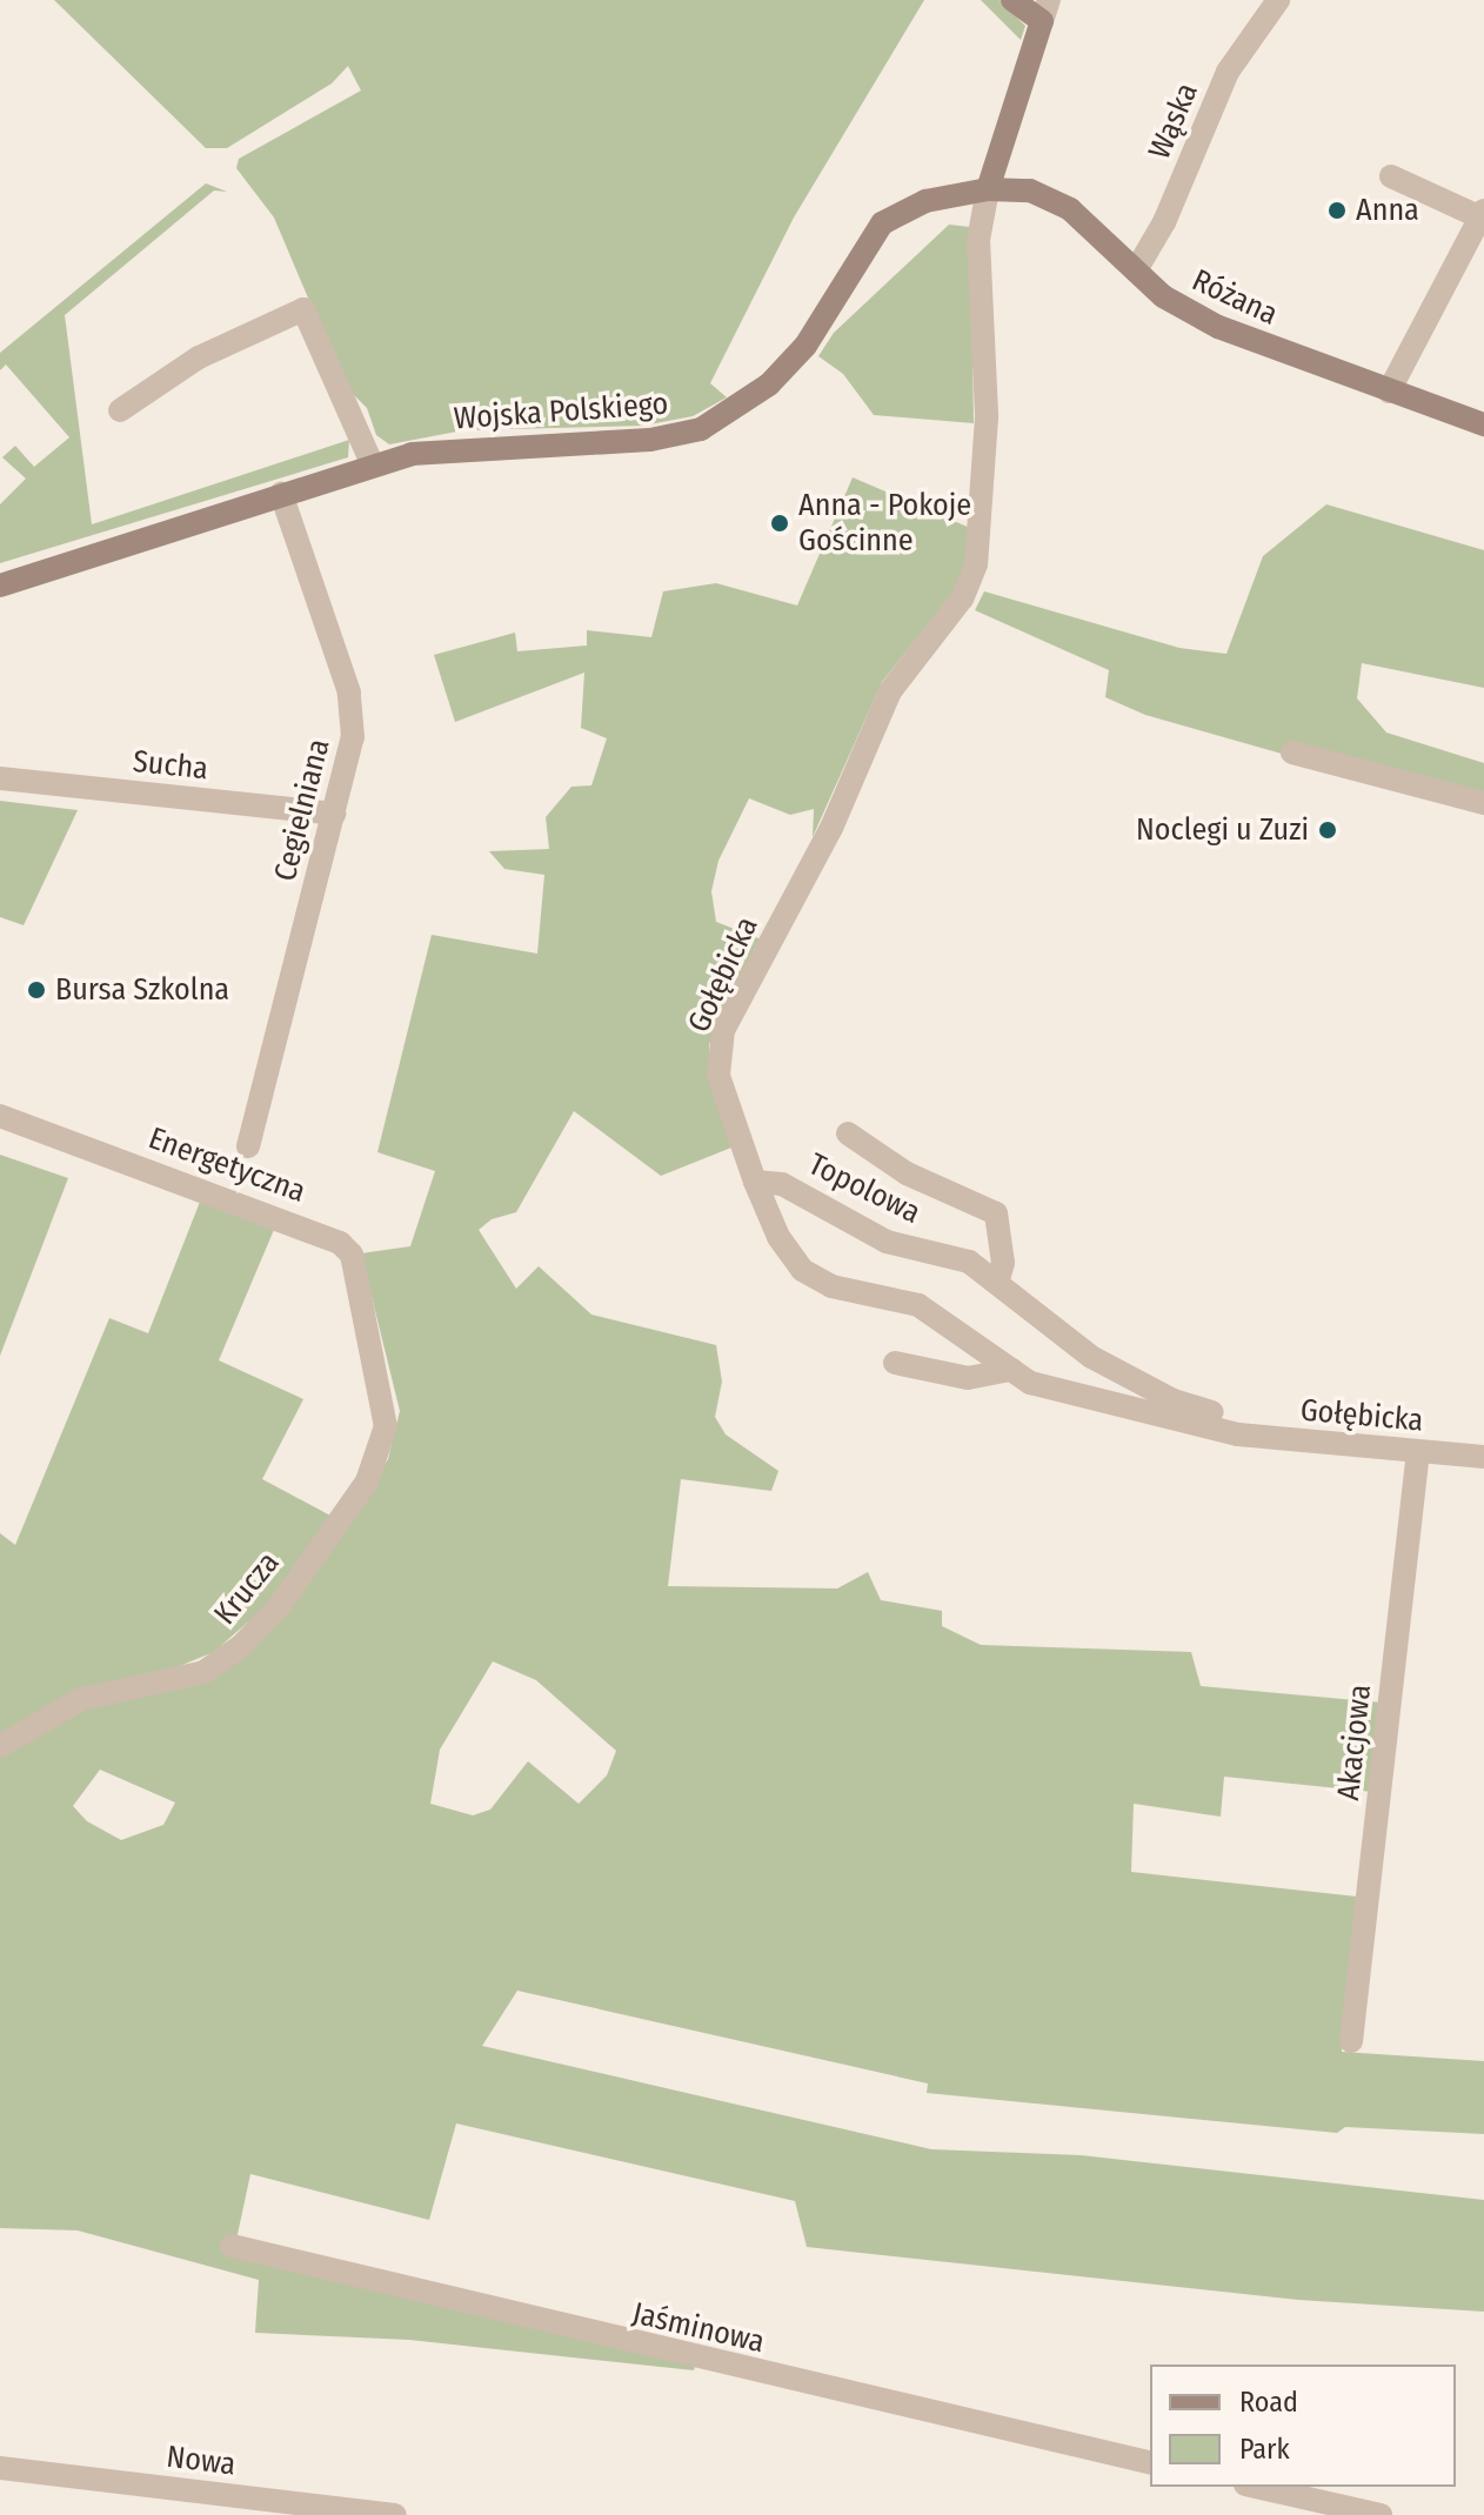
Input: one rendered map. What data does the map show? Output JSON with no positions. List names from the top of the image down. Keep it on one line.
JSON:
{"streets":{"street":["Wąska","Różana","Wojska Polskiego","Sucha","Cegielniana","Gołębicka","Energetyczna","Topolowa","Krucza","Akacjowa","Jaśminowa","Nowa"]},"crossings":[["Wąska","Różana"],["Różana","Wojska Polskiego"],["Różana","Gołębicka"],["Wojska Polskiego","Cegielniana"],["Wojska Polskiego","Gołębicka"],["Sucha","Cegielniana"],["Gołębicka","Topolowa"],["Gołębicka","Akacjowa"],["Energetyczna","Krucza"]],"places":["Anna","Anna - Pokoje Gościnne","Noclegi u Zuzi","Bursa Szkolna"],"legend":["Road","Park"]}
